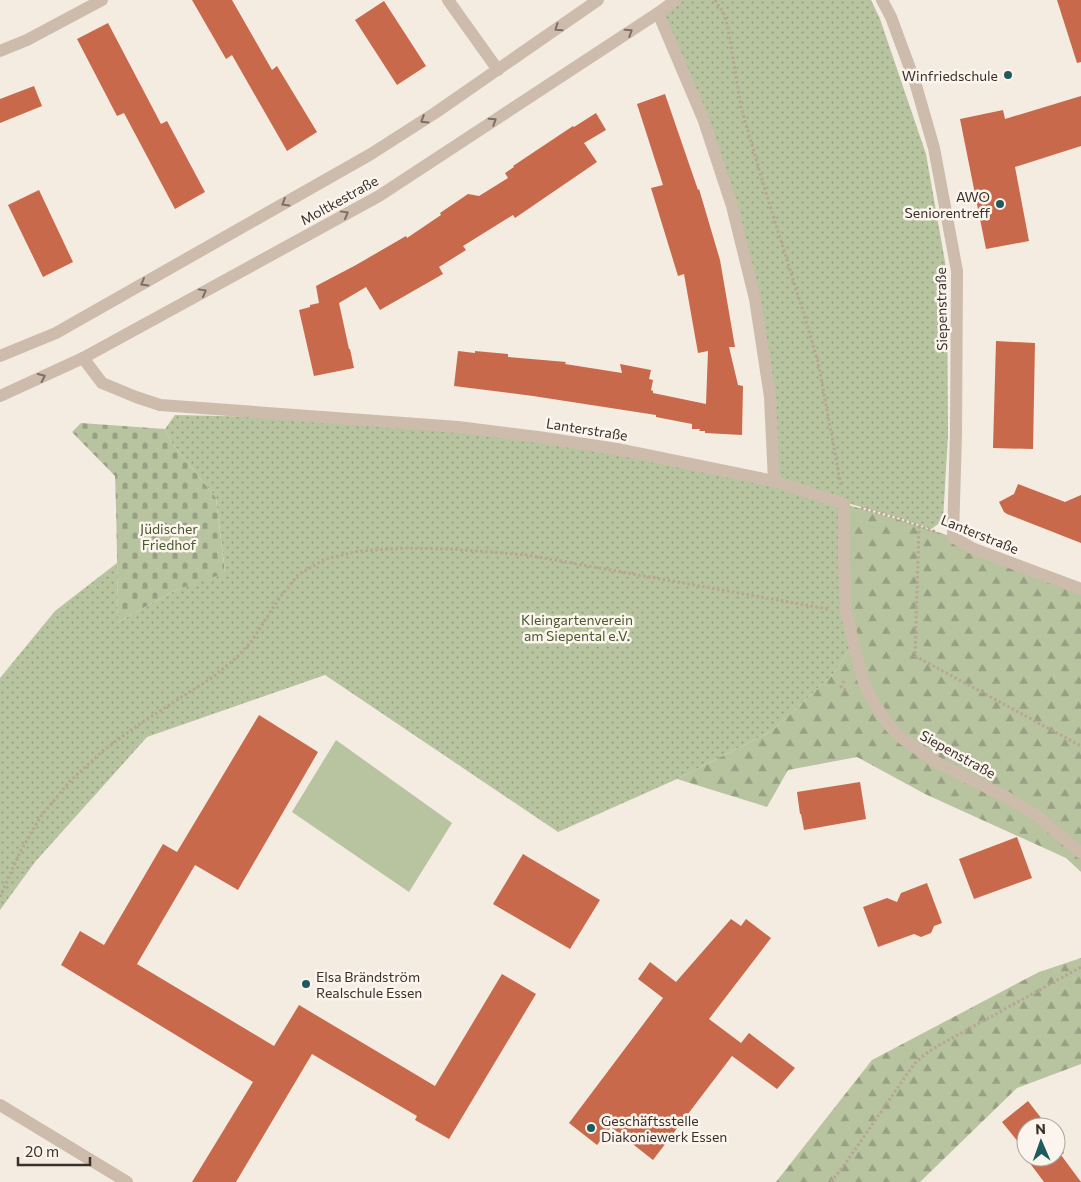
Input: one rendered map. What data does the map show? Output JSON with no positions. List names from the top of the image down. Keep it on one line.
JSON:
{"streets":{"street":["Moltkestraße","Siepenstraße","Lanterstraße"]},"crossings":[["Moltkestraße","Lanterstraße"],["Siepenstraße","Lanterstraße"]],"parks":["Jüdischer Friedhof","Kleingartenverein am Siepental e.V."],"places":["Winfriedschule","AWO Seniorentreff","Elsa Brändström Realschule Essen","Geschäftsstelle Diakoniewerk Essen"],"scale_bar":"20 m","north":"top"}
